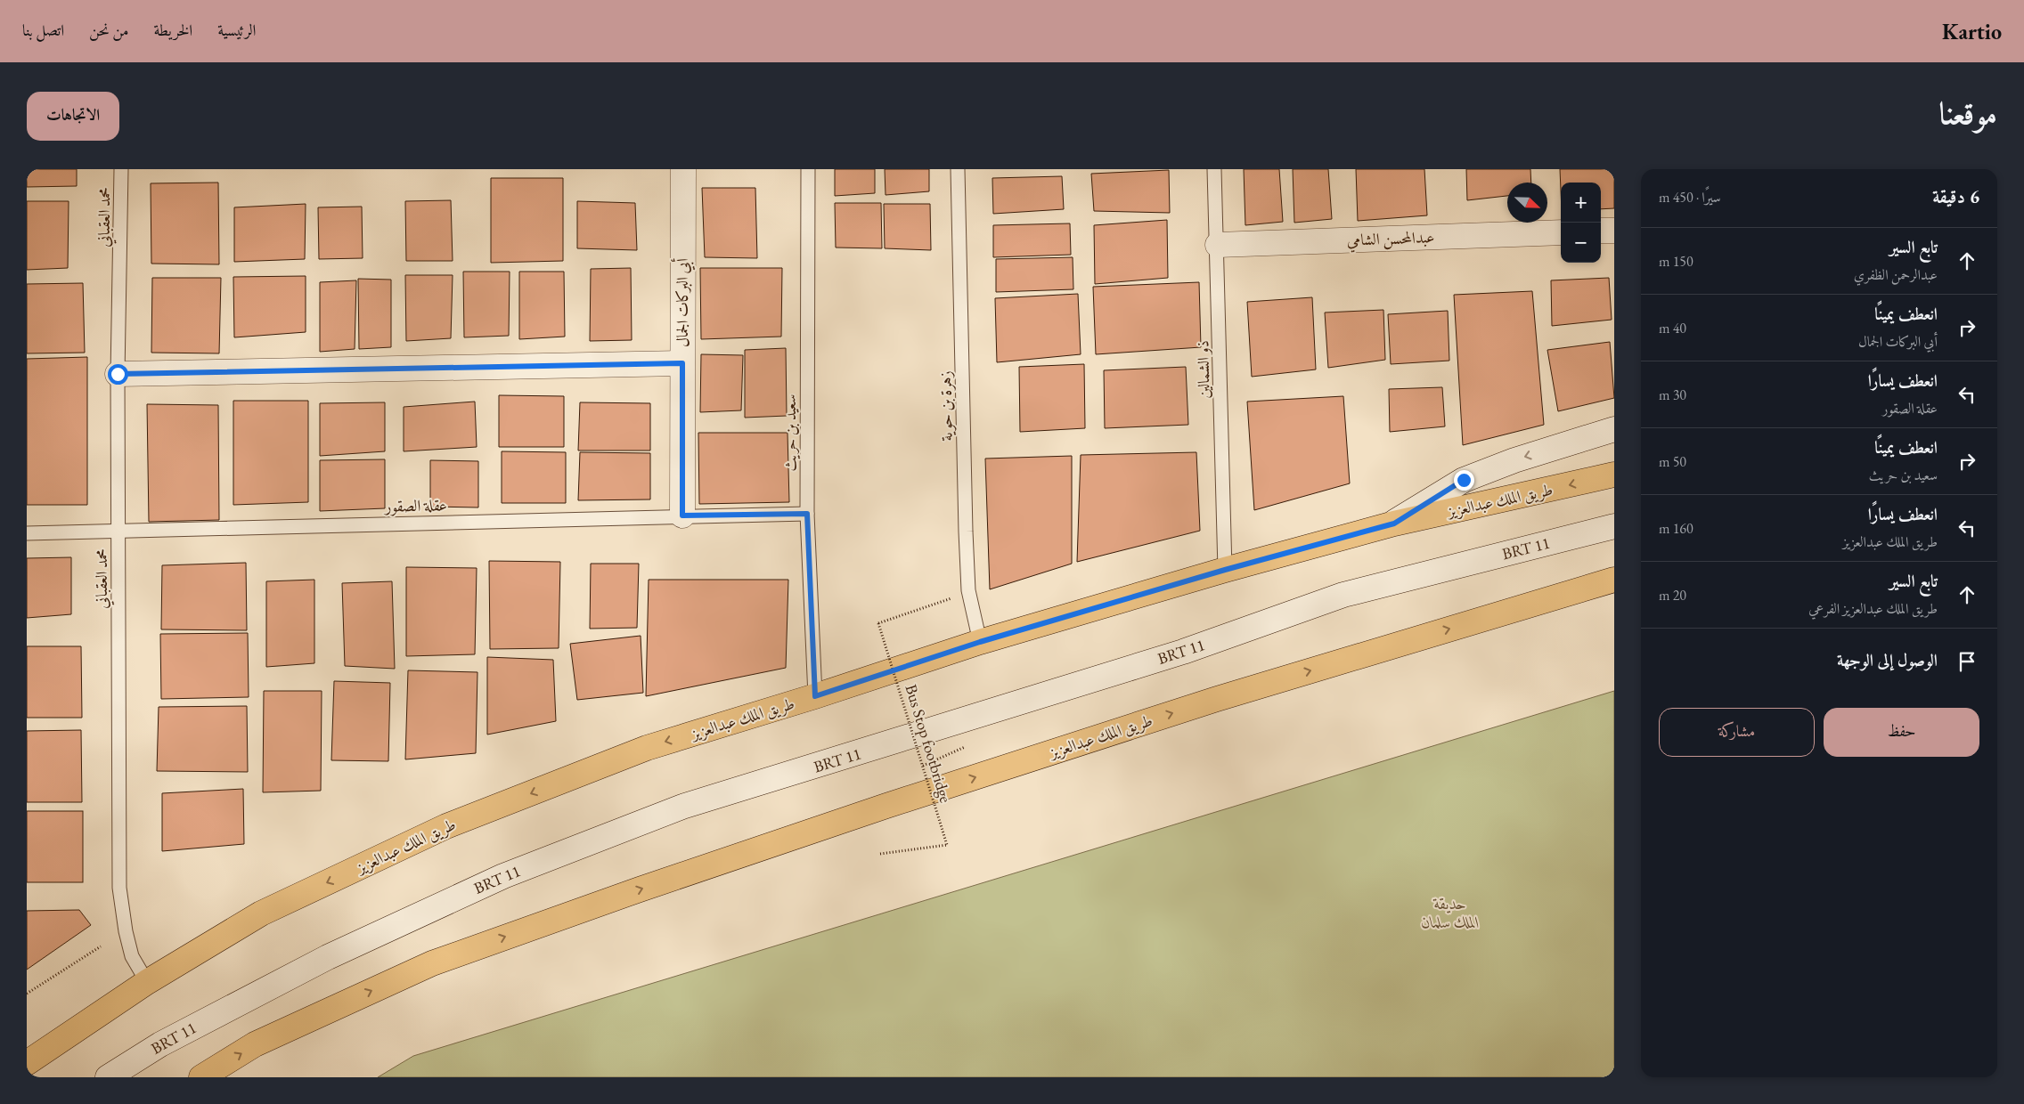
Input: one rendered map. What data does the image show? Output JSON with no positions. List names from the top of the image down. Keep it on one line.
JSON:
{"streets":{"main road":["عبدالمحسن الشامي","أبي البركات الجمال","طريق الملك عبدالعزيز","BRT 11"],"lane":["محمد العقباني","ذو الشمالين","زهرة بن حوية","سعيد بن حريث","عقلة الصقور"],"path":["Bus Stop footbridge"]},"crossings":[["محمد العقباني","طريق الملك عبدالعزيز"],["محمد العقباني","عقلة الصقور"],["عبدالمحسن الشامي","ذو الشمالين"],["أبي البركات الجمال","عقلة الصقور"],["ذو الشمالين","طريق الملك عبدالعزيز"],["زهرة بن حوية","طريق الملك عبدالعزيز"],["سعيد بن حريث","طريق الملك عبدالعزيز"],["سعيد بن حريث","عقلة الصقور"]],"parks":["حديقة الملك سلمان"],"north":"bottom right","page":{"header":"Kartio","nav":["الرئيسية","الخريطة","من نحن","اتصل بنا"],"title":"موقعنا","buttons":["الاتجاهات",["حفظ","مشاركة"]],"heading":["6 دقيقة","سيرًا · 450 m"],"map_buttons":["+","−"],"list":[["تابع السير","عبدالرحمن الظفري","150 m"],["انعطف يمينًا","أبي البركات الجمال","40 m"],["انعطف يسارًا","عقلة الصقور","30 m"],["انعطف يمينًا","سعيد بن حريث","50 m"],["انعطف يسارًا","طريق الملك عبدالعزيز","160 m"],["تابع السير","طريق الملك عبدالعزيز الفرعي","20 m"],"الوصول إلى الوجهة"]}}
